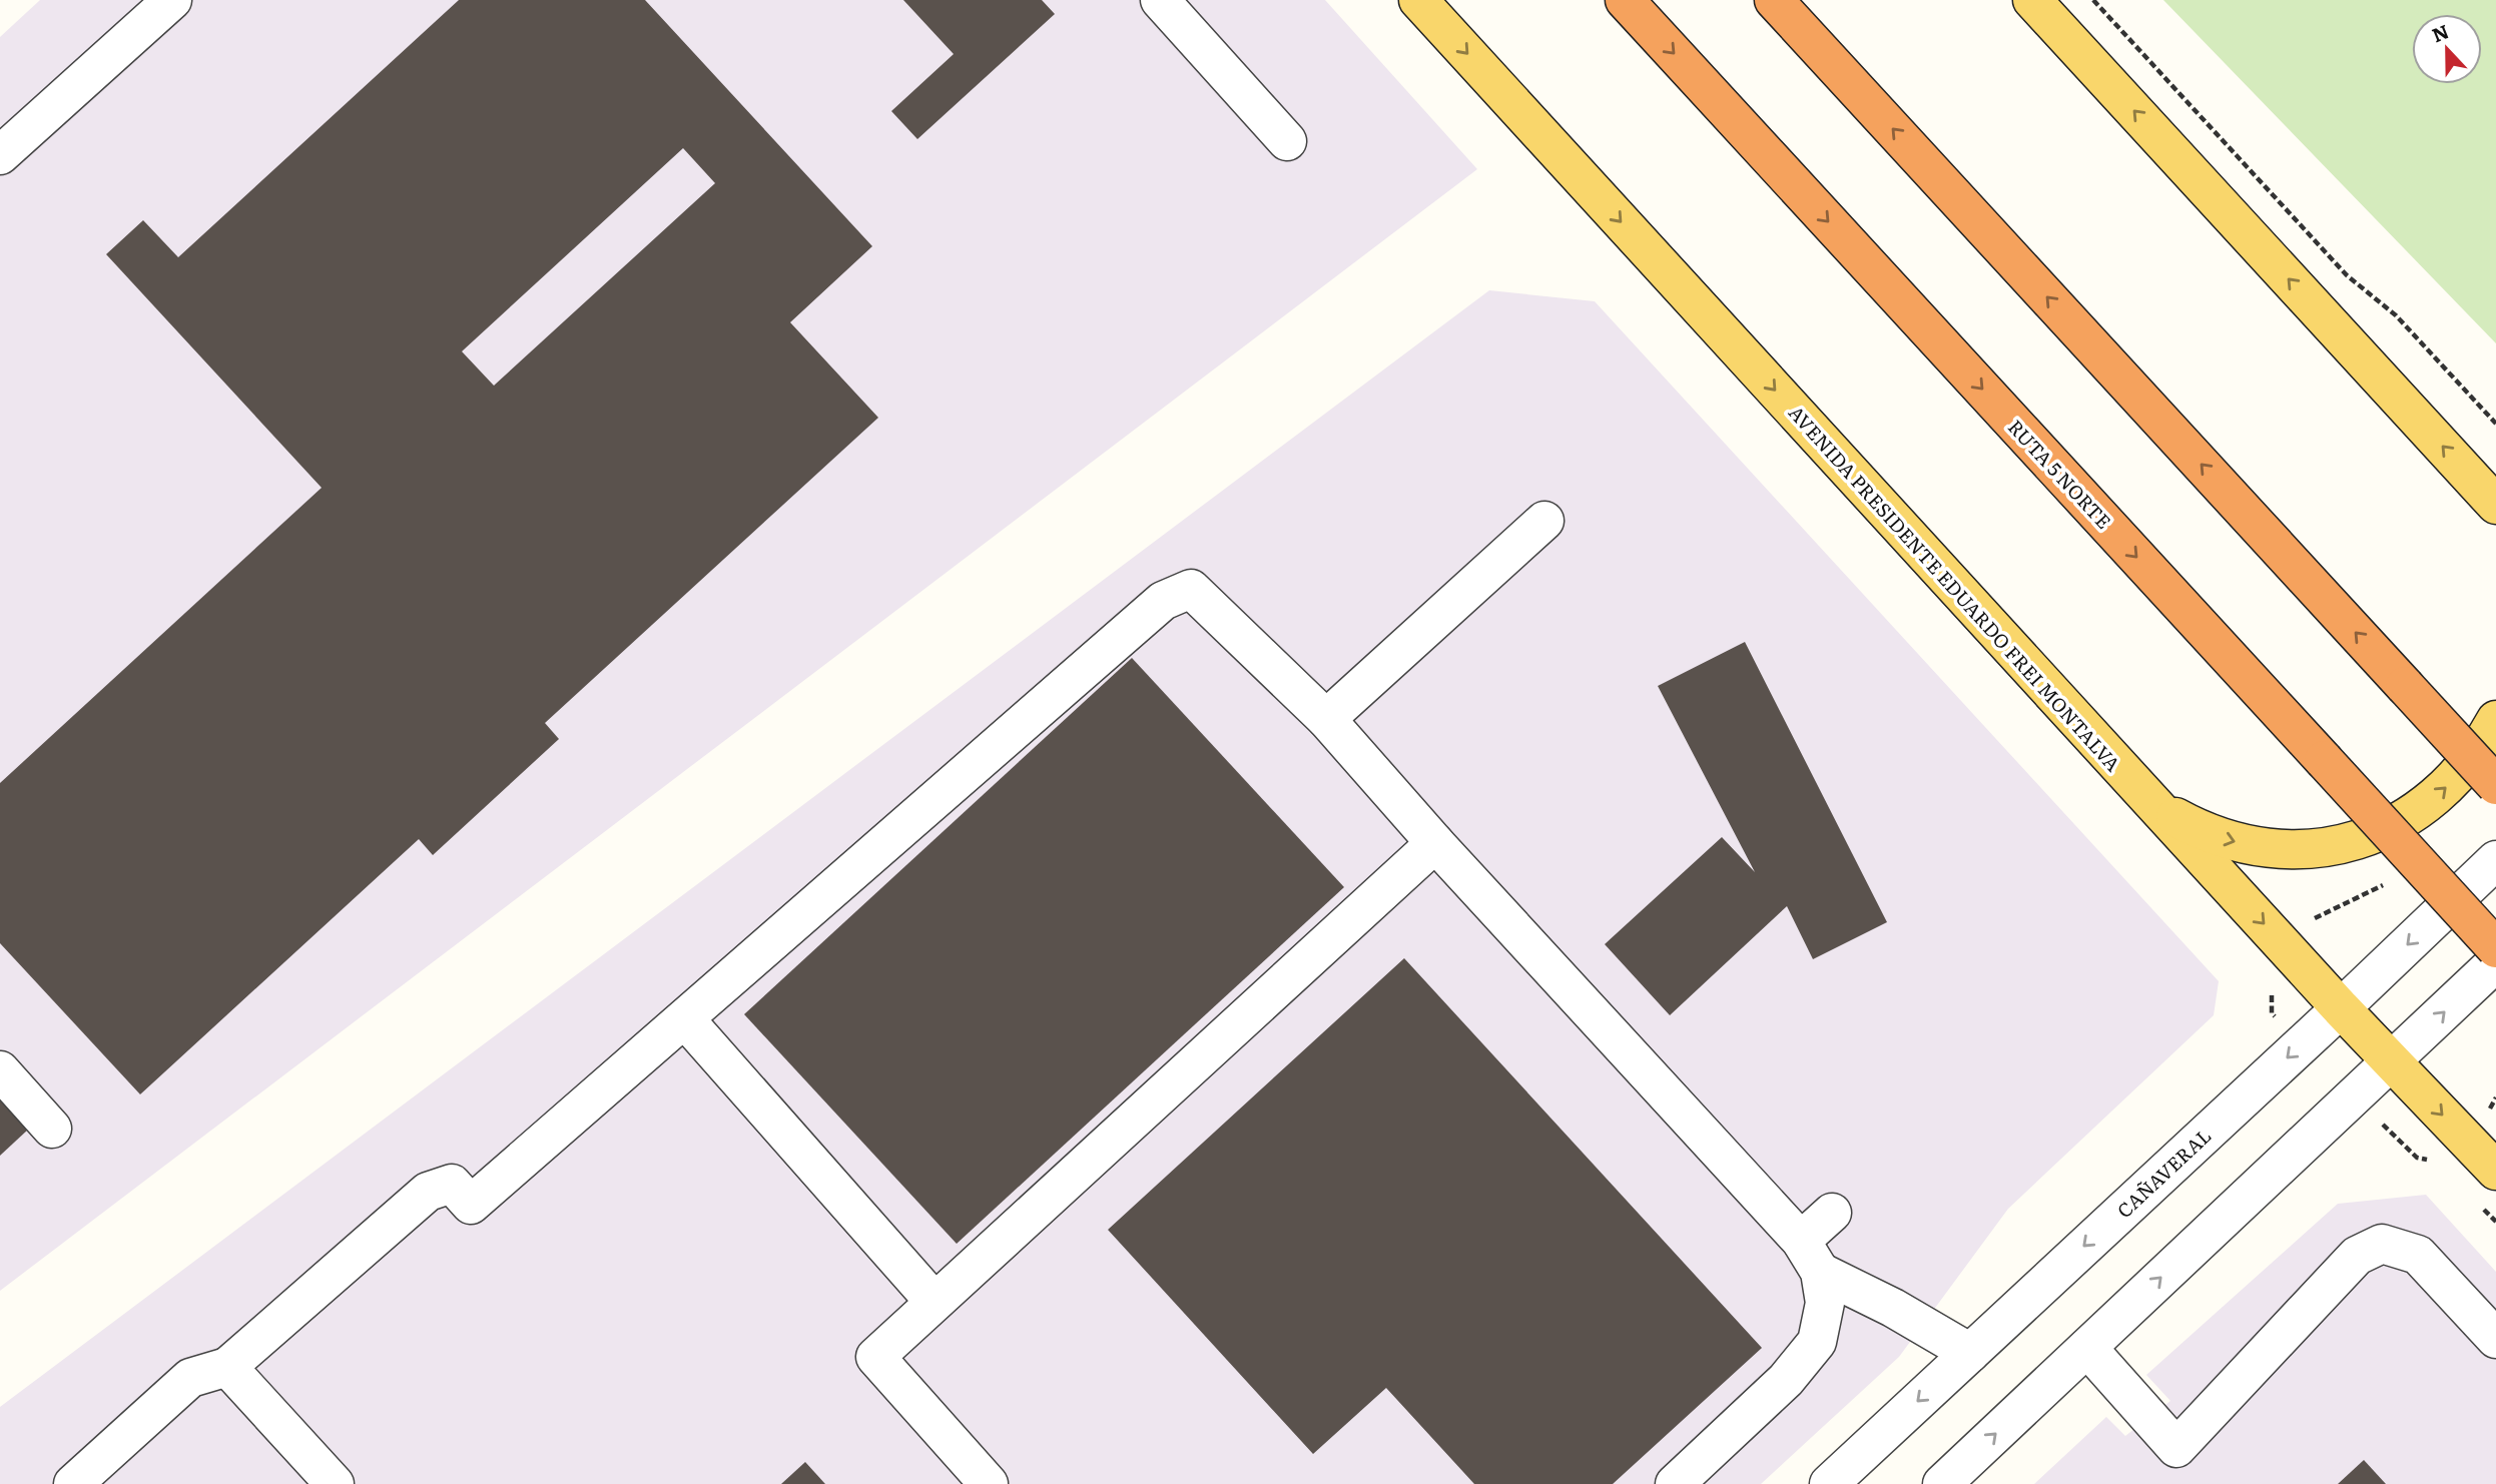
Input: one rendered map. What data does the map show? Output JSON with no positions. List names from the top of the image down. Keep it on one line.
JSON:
{"streets":{"highway":["RUTA 5 NORTE"],"main road":["AVENIDA PRESIDENTE EDUARDO FREI MONTALVA"],"street":["CAÑAVERAL"]},"crossings":[["AVENIDA PRESIDENTE EDUARDO FREI MONTALVA","CAÑAVERAL"]],"one_way":["AVENIDA PRESIDENTE EDUARDO FREI MONTALVA"],"north":"top"}
